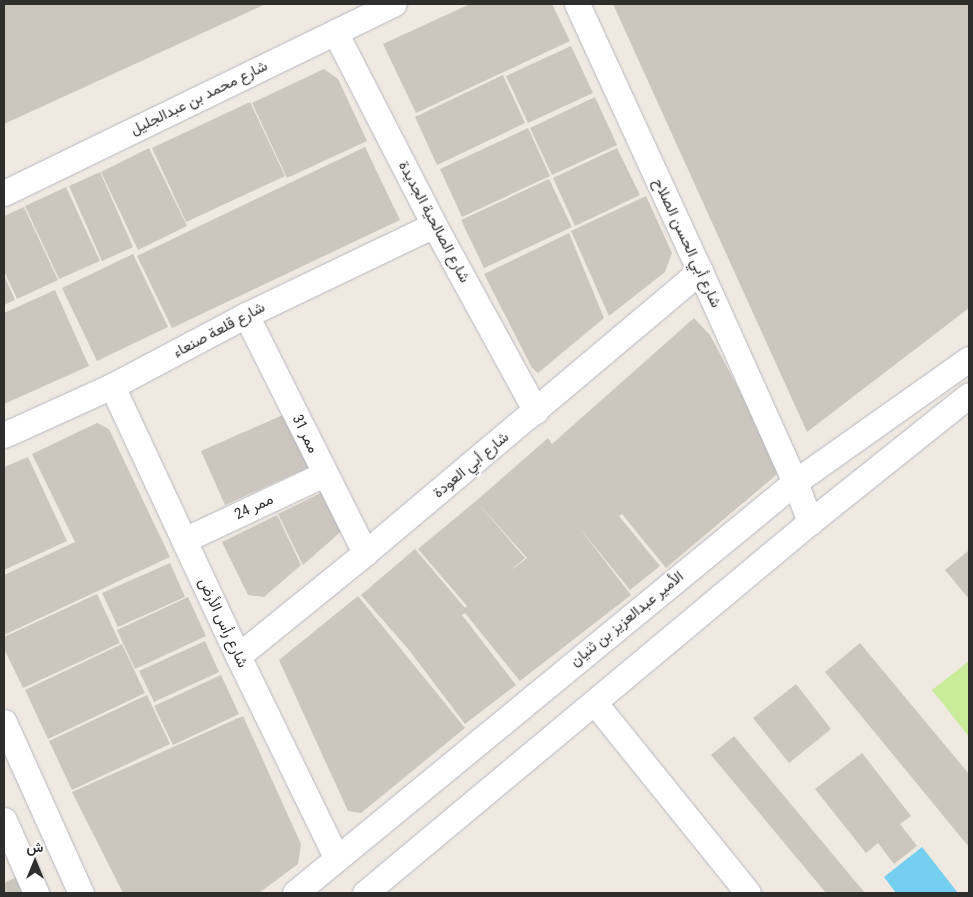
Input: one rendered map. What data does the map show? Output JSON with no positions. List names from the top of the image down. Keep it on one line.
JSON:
{"streets":{"street":["شارع محمد بن عبدالجليل","شارع الصالحية الجديدة","شارع أبي الحسن الصلاح","شارع قلعة صنعاء","ممر 31","شارع أبي العودة","ممر 24","الأمير عبدالعزيز بن ثنيان","شارع رأس الأرض"]},"crossings":[["شارع محمد بن عبدالجليل","شارع الصالحية الجديدة"],["شارع الصالحية الجديدة","شارع قلعة صنعاء"],["شارع الصالحية الجديدة","شارع أبي العودة"],["شارع أبي الحسن الصلاح","شارع أبي العودة"],["شارع أبي الحسن الصلاح","الأمير عبدالعزيز بن ثنيان"],["شارع قلعة صنعاء","ممر 31"],["شارع قلعة صنعاء","شارع رأس الأرض"],["ممر 31","شارع أبي العودة"],["ممر 31","ممر 24"],["شارع أبي العودة","شارع رأس الأرض"],["ممر 24","شارع رأس الأرض"],["الأمير عبدالعزيز بن ثنيان","شارع رأس الأرض"]],"north":"top"}
